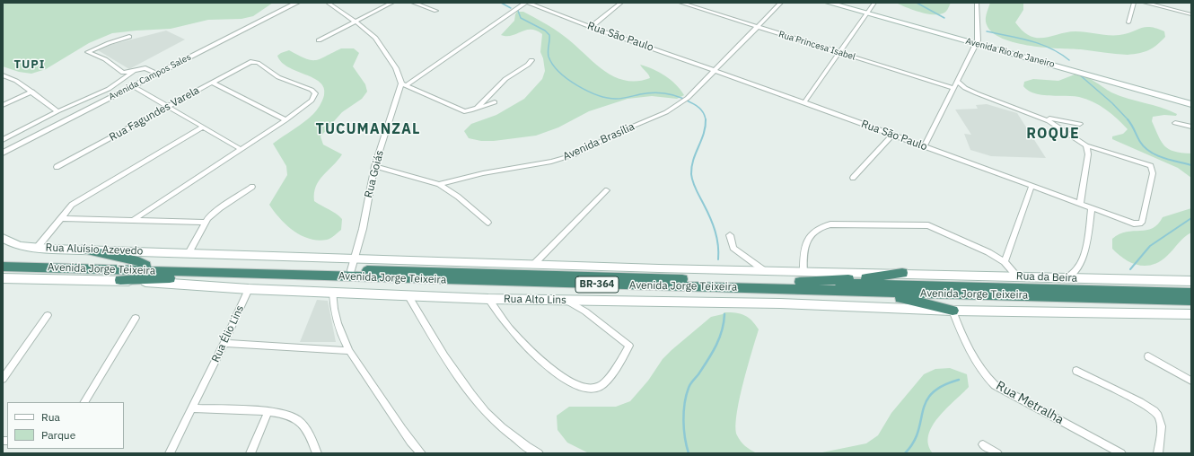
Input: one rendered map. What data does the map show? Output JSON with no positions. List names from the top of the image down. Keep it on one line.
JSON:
{"streets":{"highway":["Avenida Jorge Teixeira","BR-364"],"main road":["Avenida Rio de Janeiro","Rua Aluísio Azevedo","Rua da Beira","Rua Alto Lins"],"street":["Rua São Paulo","Rua Princesa Isabel","Avenida Campos Sales","Rua Fagundes Varela","Avenida Brasília","Rua Goiás","Rua Élio Lins","Rua Metralha"]},"crossings":[["Rua São Paulo","Avenida Brasília"],["Rua Princesa Isabel","Avenida Brasília"],["Avenida Brasília","Rua Goiás"],["Rua Goiás","Rua Aluísio Azevedo"],["Rua Goiás","Avenida Jorge Teixeira"],["Rua Aluísio Azevedo","Avenida Jorge Teixeira"],["Rua Alto Lins","Rua Metralha"]],"districts":["TUPI","TUCUMANZAL","ROQUE"],"legend":["Rua","Parque"]}
